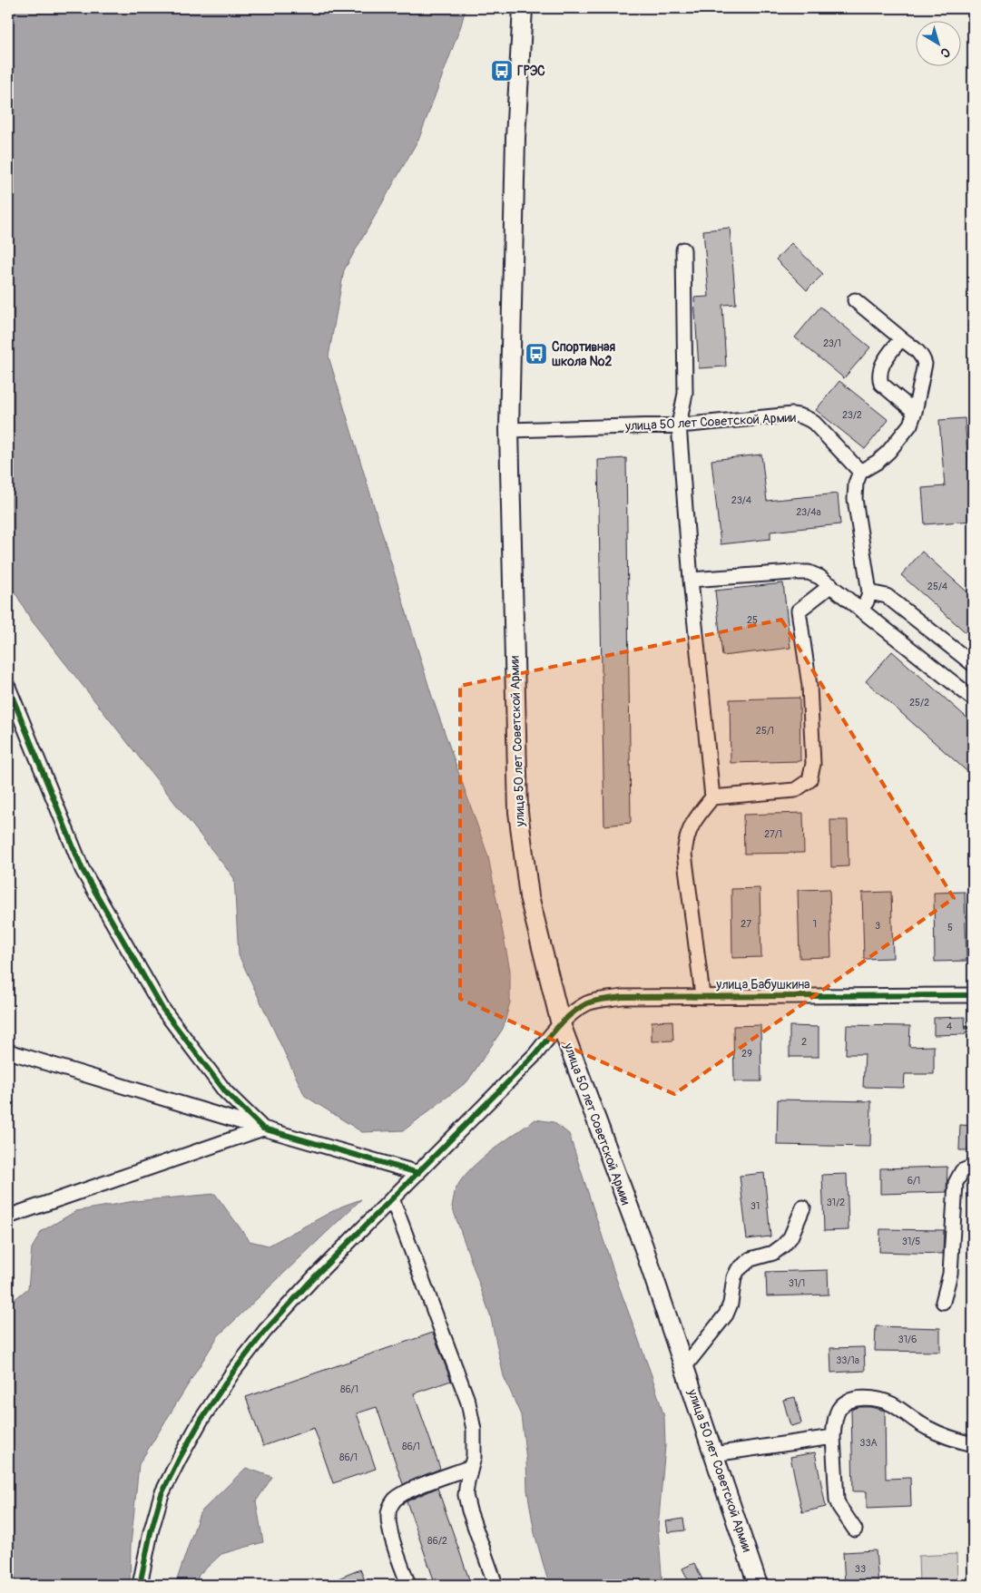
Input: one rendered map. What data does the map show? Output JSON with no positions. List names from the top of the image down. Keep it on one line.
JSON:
{"streets":{"main road":["улица 50 лет Советской Армии"],"street":["улица Бабушкина"]},"crossings":[["улица 50 лет Советской Армии","улица Бабушкина"]],"places":{"bus stop":["ГРЭС","Спортивная школа №2"]},"house_numbers":["23/1","23/2","23/4","23/4а","25/4","25","25/2","25/1","27/1","27","1","3","5","4","2","29","6/1","31/2","31","31/5","31/1","31/6","33/1а","86/1","33А","86/1","86/1","86/2","33"],"north":"bottom right"}
